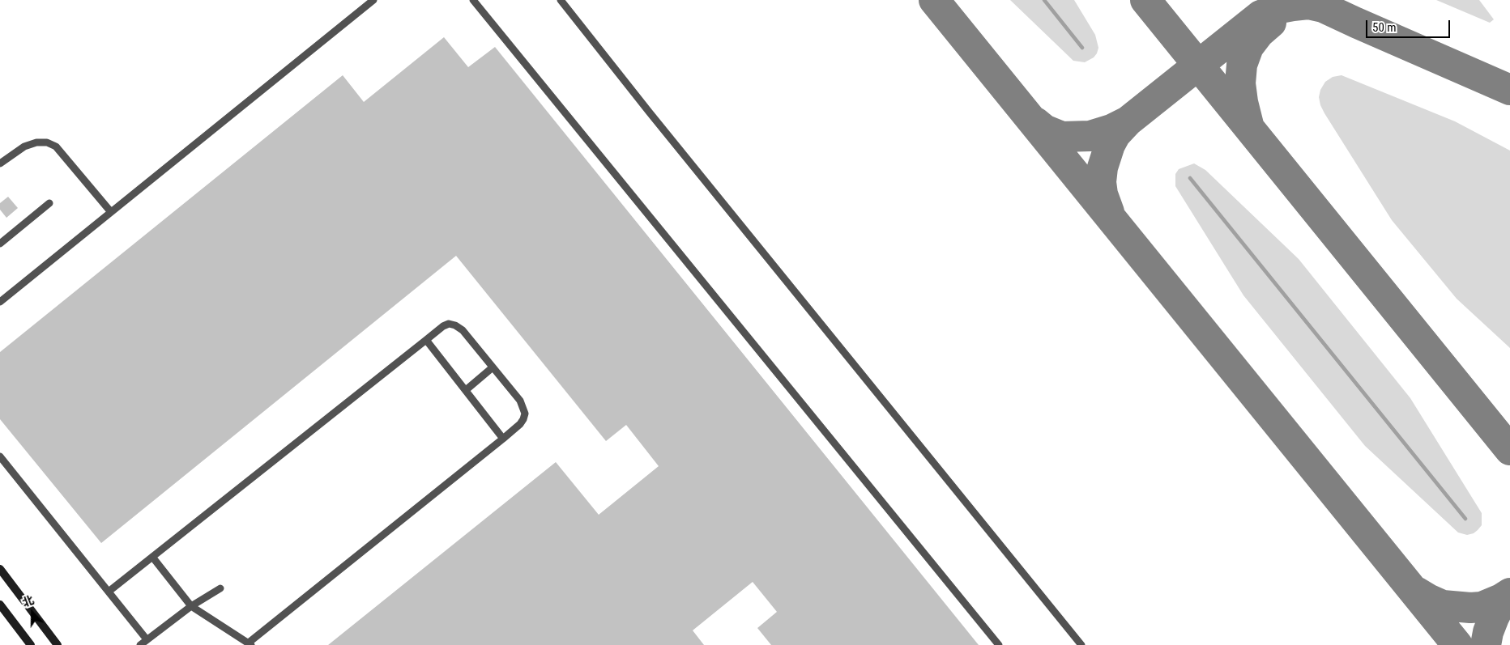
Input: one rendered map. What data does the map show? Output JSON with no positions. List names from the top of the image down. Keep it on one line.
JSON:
{"scale_bar":"50 m","north":"top"}
